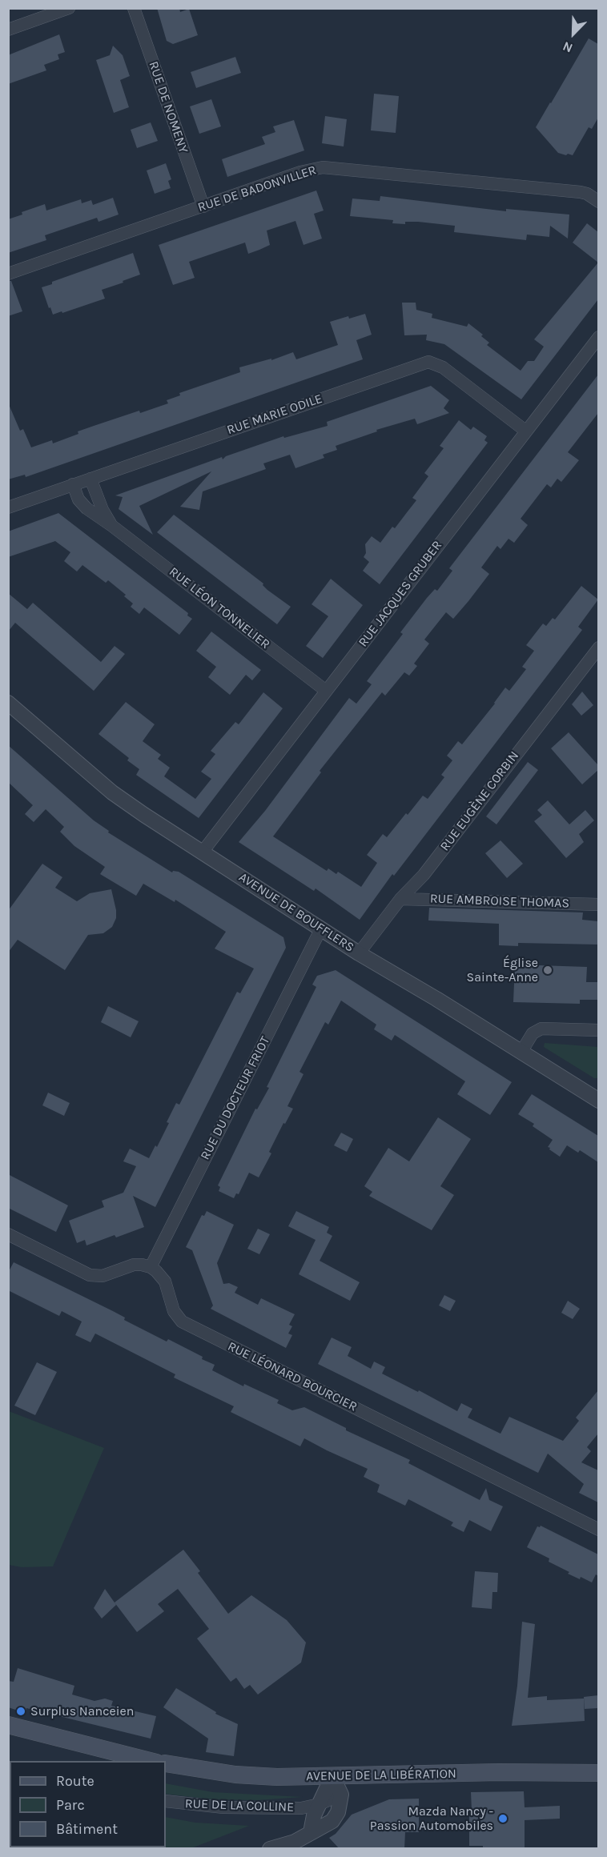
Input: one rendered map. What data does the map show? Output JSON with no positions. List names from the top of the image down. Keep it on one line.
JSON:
{"streets":{"main road":["AVENUE DE LA LIBÉRATION"],"street":["RUE DE NOMENY","RUE DE BADONVILLER","RUE MARIE ODILE","RUE JACQUES GRUBER","RUE LÉON TONNELIER","RUE EUGÈNE CORBIN","RUE AMBROISE THOMAS","AVENUE DE BOUFFLERS","RUE DU DOCTEUR FRIOT","RUE LÉONARD BOURCIER","RUE DE LA COLLINE"]},"crossings":[["RUE DE NOMENY","RUE DE BADONVILLER"],["RUE MARIE ODILE","RUE JACQUES GRUBER"],["RUE MARIE ODILE","RUE LÉON TONNELIER"],["RUE JACQUES GRUBER","RUE LÉON TONNELIER"],["RUE JACQUES GRUBER","AVENUE DE BOUFFLERS"],["RUE EUGÈNE CORBIN","RUE AMBROISE THOMAS"],["RUE EUGÈNE CORBIN","AVENUE DE BOUFFLERS"],["AVENUE DE BOUFFLERS","RUE DU DOCTEUR FRIOT"],["RUE DU DOCTEUR FRIOT","RUE LÉONARD BOURCIER"]],"places":["Église Sainte-Anne","Surplus Nanceien","Mazda Nancy - Passion Automobiles"],"legend":["Route","Parc","Bâtiment"],"north":"bottom left"}
